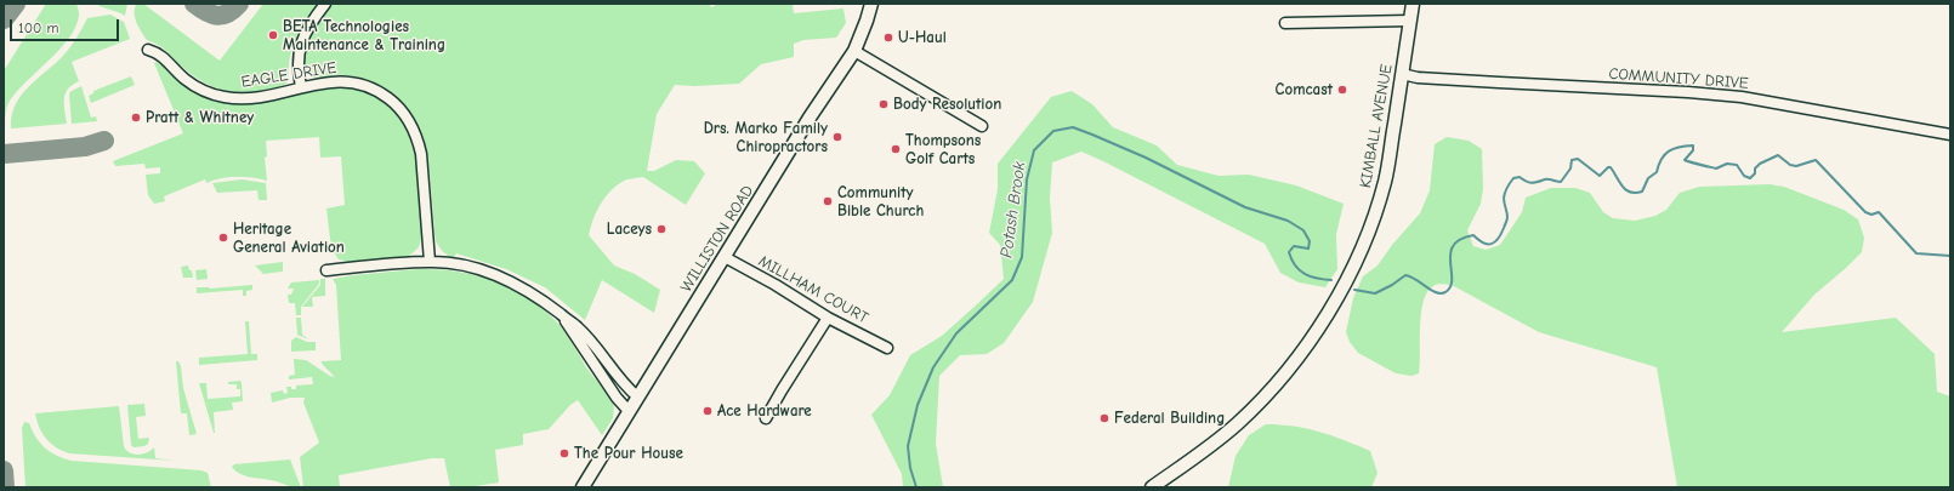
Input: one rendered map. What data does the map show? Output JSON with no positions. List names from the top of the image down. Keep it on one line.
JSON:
{"streets":{"main road":["KIMBALL AVENUE","WILLISTON ROAD"],"street":["EAGLE DRIVE","COMMUNITY DRIVE","MILLHAM COURT"]},"crossings":[["COMMUNITY DRIVE","KIMBALL AVENUE"],["WILLISTON ROAD","MILLHAM COURT"]],"water":["Potash Brook"],"places":["BETA Technologies Maintenance & Training","U-Haul","Comcast","Body Resolution","Pratt & Whitney","Drs. Marko Family Chiropractors","Thompsons Golf Carts","Community Bible Church","Laceys","Heritage General Aviation","Ace Hardware","Federal Building","The Pour House"],"scale_bar":"100 m"}
